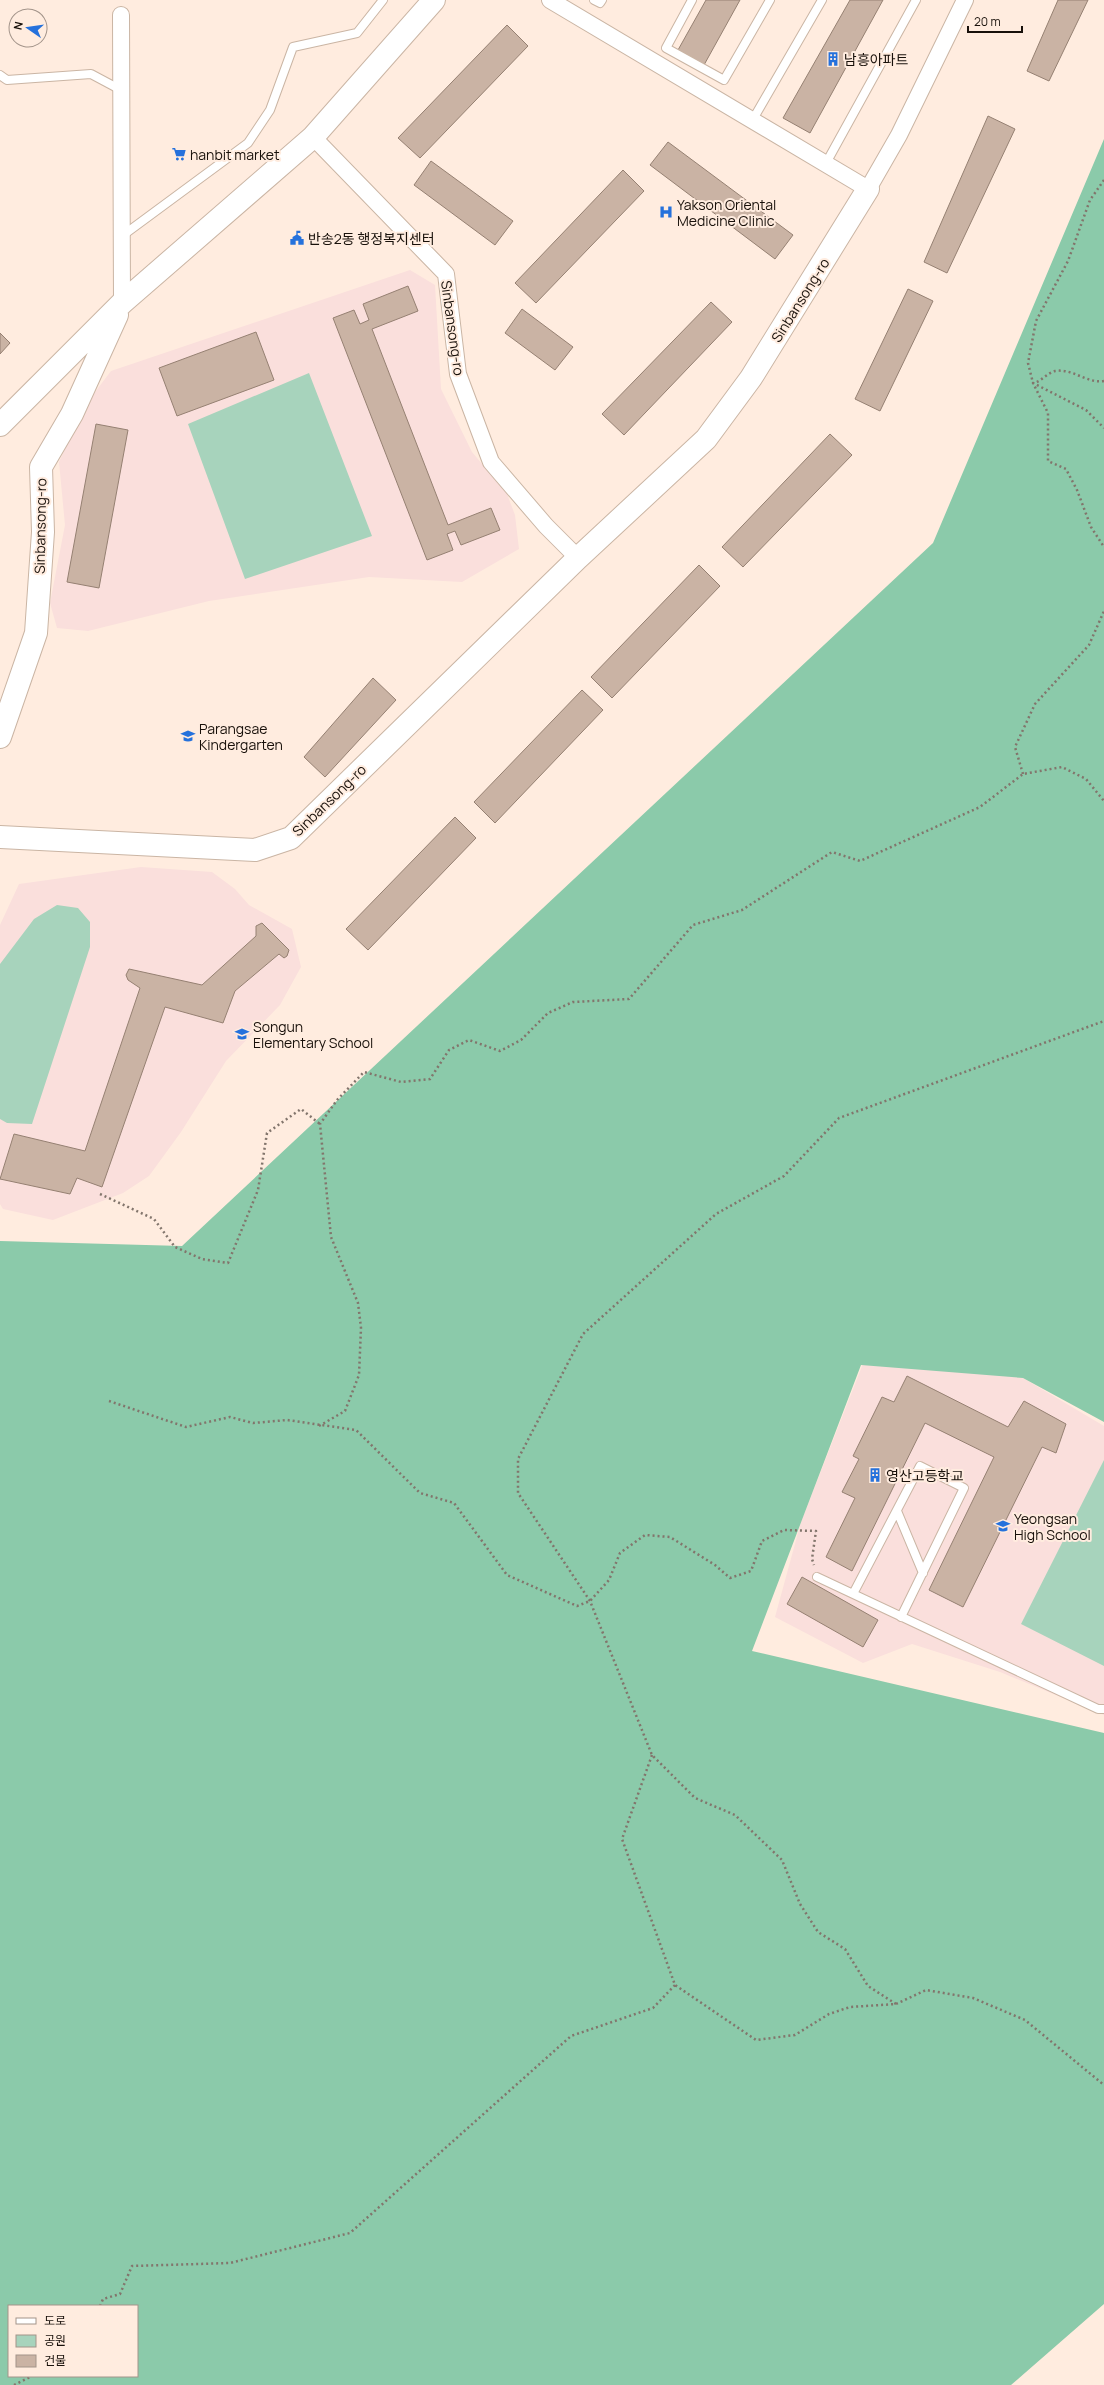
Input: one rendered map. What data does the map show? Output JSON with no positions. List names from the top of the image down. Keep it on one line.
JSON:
{"streets":{"main road":["Sinbansong-ro"]},"places":{"building":["남흥아파트","영산고등학교"],"supermarket":["hanbit market"],"hospital":["Yakson Oriental Medicine Clinic"],"public building":["반송2동 행정복지센터"],"school or university":["Parangsae Kindergarten","Songun Elementary School","Yeongsan High School"]},"legend":["도로","공원","건물"],"scale_bar":"20 m","north":"left"}
